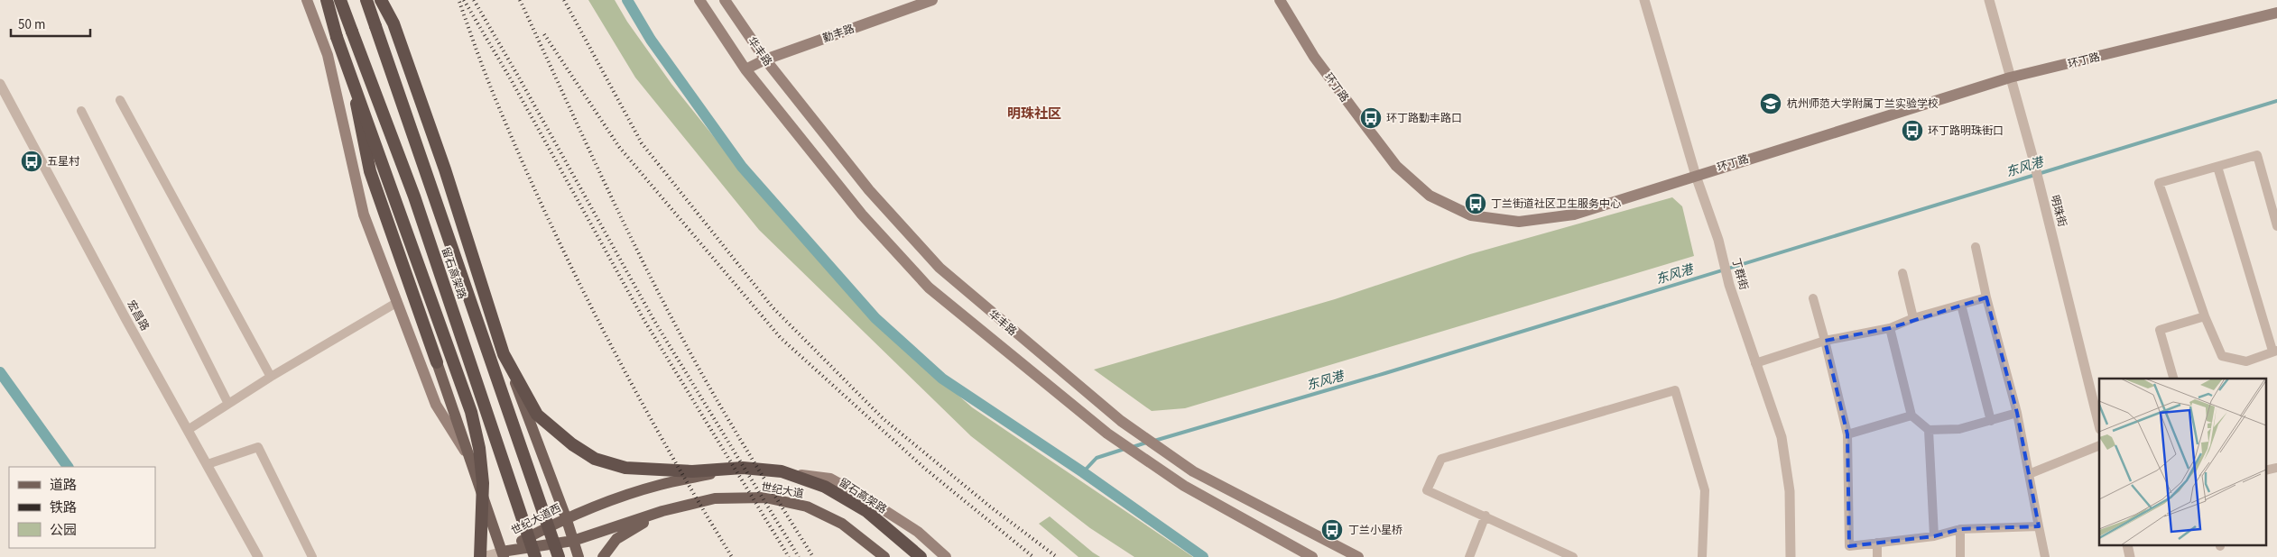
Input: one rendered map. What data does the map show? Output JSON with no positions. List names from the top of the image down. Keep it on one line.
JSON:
{"streets":{"highway":["留石高架路"],"main road":["勤丰路","华丰路","环丁路","世纪大道","世纪大道西"],"street":["明珠街","丁群街","宏昌路"]},"crossings":[["勤丰路","华丰路"],["环丁路","明珠街"],["环丁路","丁群街"],["留石高架路","世纪大道西"],["世纪大道","世纪大道西"]],"districts":["明珠社区"],"water":["东风港"],"places":{"school or university":["杭州师范大学附属丁兰实验学校"],"bus stop":["环丁路勤丰路口","环丁路明珠街口","五星村","丁兰街道社区卫生服务中心","丁兰小星桥"]},"legend":["道路","铁路","公园"],"scale_bar":"50 m"}
